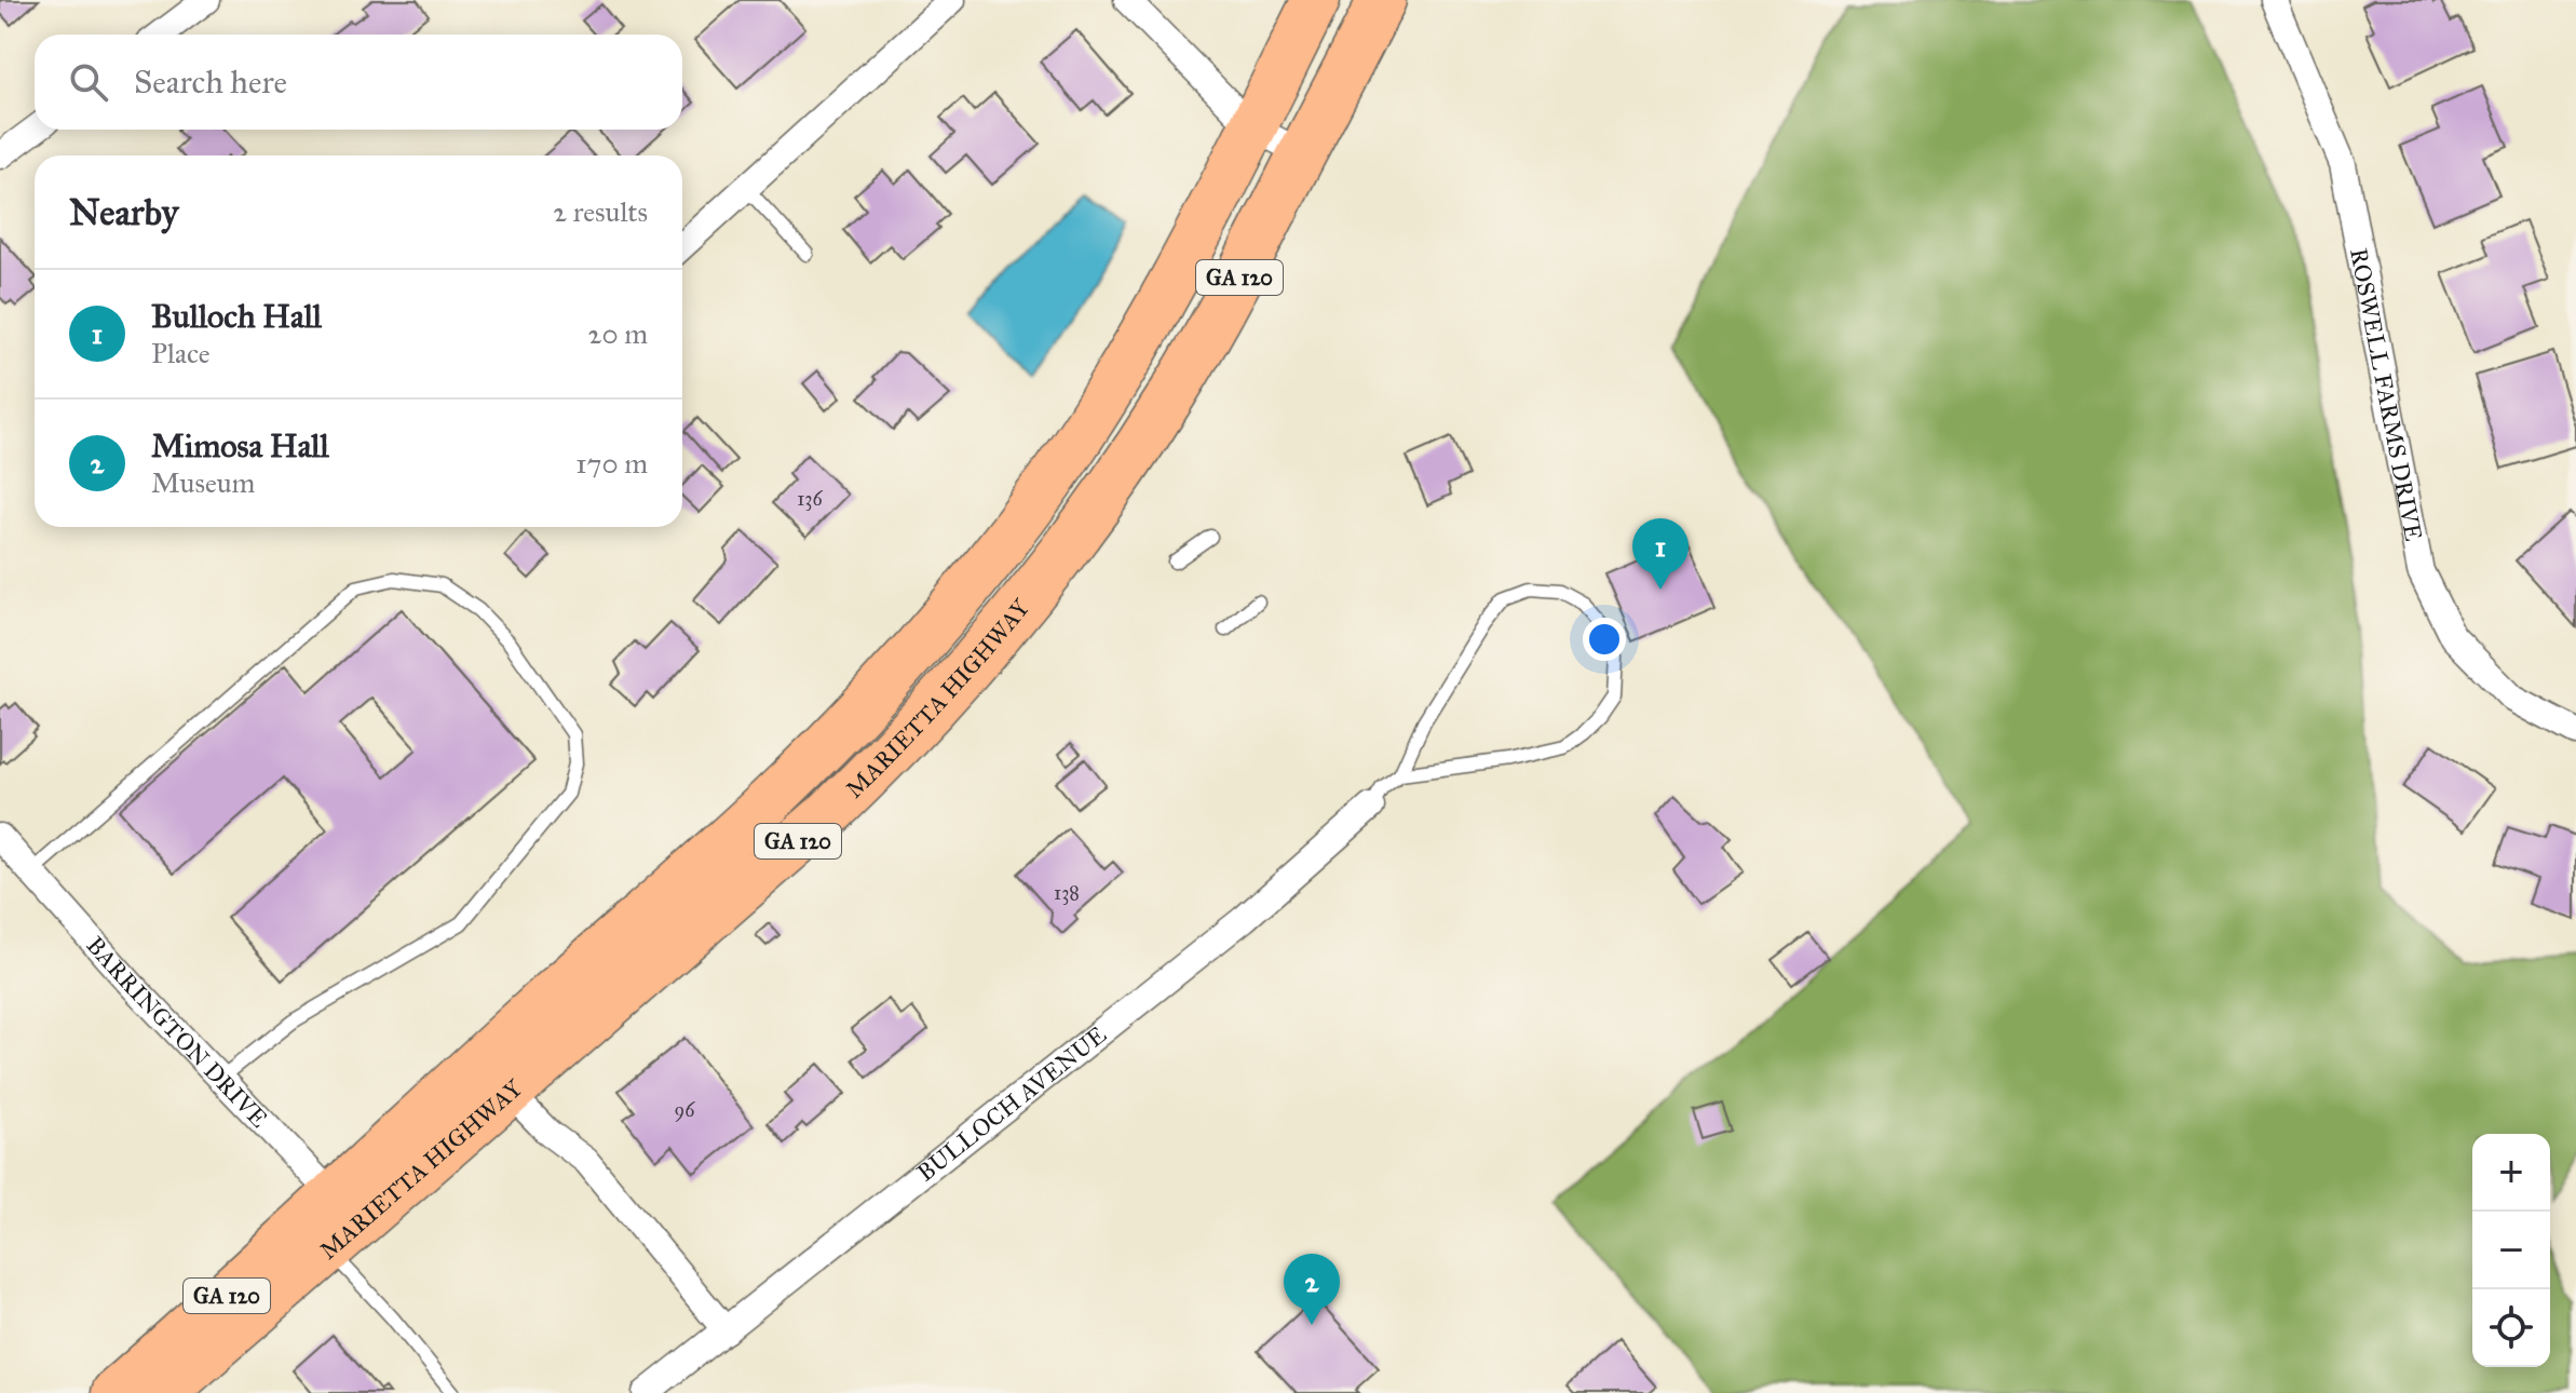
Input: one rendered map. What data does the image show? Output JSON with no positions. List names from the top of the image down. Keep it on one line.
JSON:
{"streets":{"highway":["GA 120","MARIETTA HIGHWAY"],"street":["ROSWELL FARMS DRIVE","BARRINGTON DRIVE","BULLOCH AVENUE"]},"crossings":[["MARIETTA HIGHWAY","BARRINGTON DRIVE"]],"house_numbers":["136","138","96"],"page":{"search":"Search here","heading":["Nearby","2 results"],"list":[{"mark":"1","name":"Bulloch Hall","note":"Place","value":"20 m"},{"mark":"2","name":"Mimosa Hall","note":"Museum","value":"170 m"}],"pins":["1","2"],"map_buttons":["+","−"]}}
